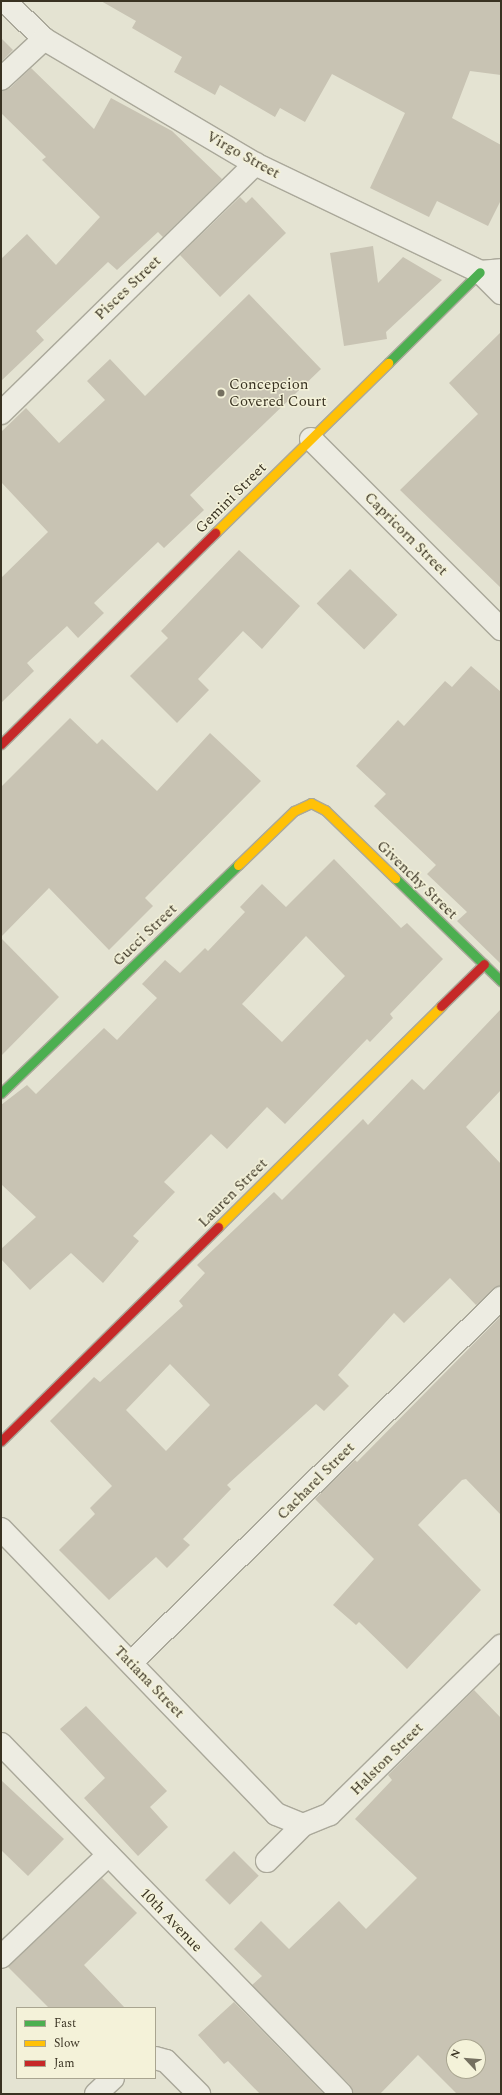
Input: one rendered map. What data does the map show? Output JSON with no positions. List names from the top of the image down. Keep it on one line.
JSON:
{"streets":{"street":["Virgo Street","Pisces Street","Gemini Street","Capricorn Street","Givenchy Street","Gucci Street","Lauren Street","Cacharel Street","Tatiana Street","Halston Street","10th Avenue"]},"crossings":[["Virgo Street","Pisces Street"],["Virgo Street","Gemini Street"],["Gemini Street","Capricorn Street"],["Givenchy Street","Gucci Street"],["Givenchy Street","Lauren Street"],["Cacharel Street","Tatiana Street"],["Tatiana Street","Halston Street"]],"places":["Concepcion Covered Court"],"legend":["Fast","Slow","Jam"],"north":"top left"}
